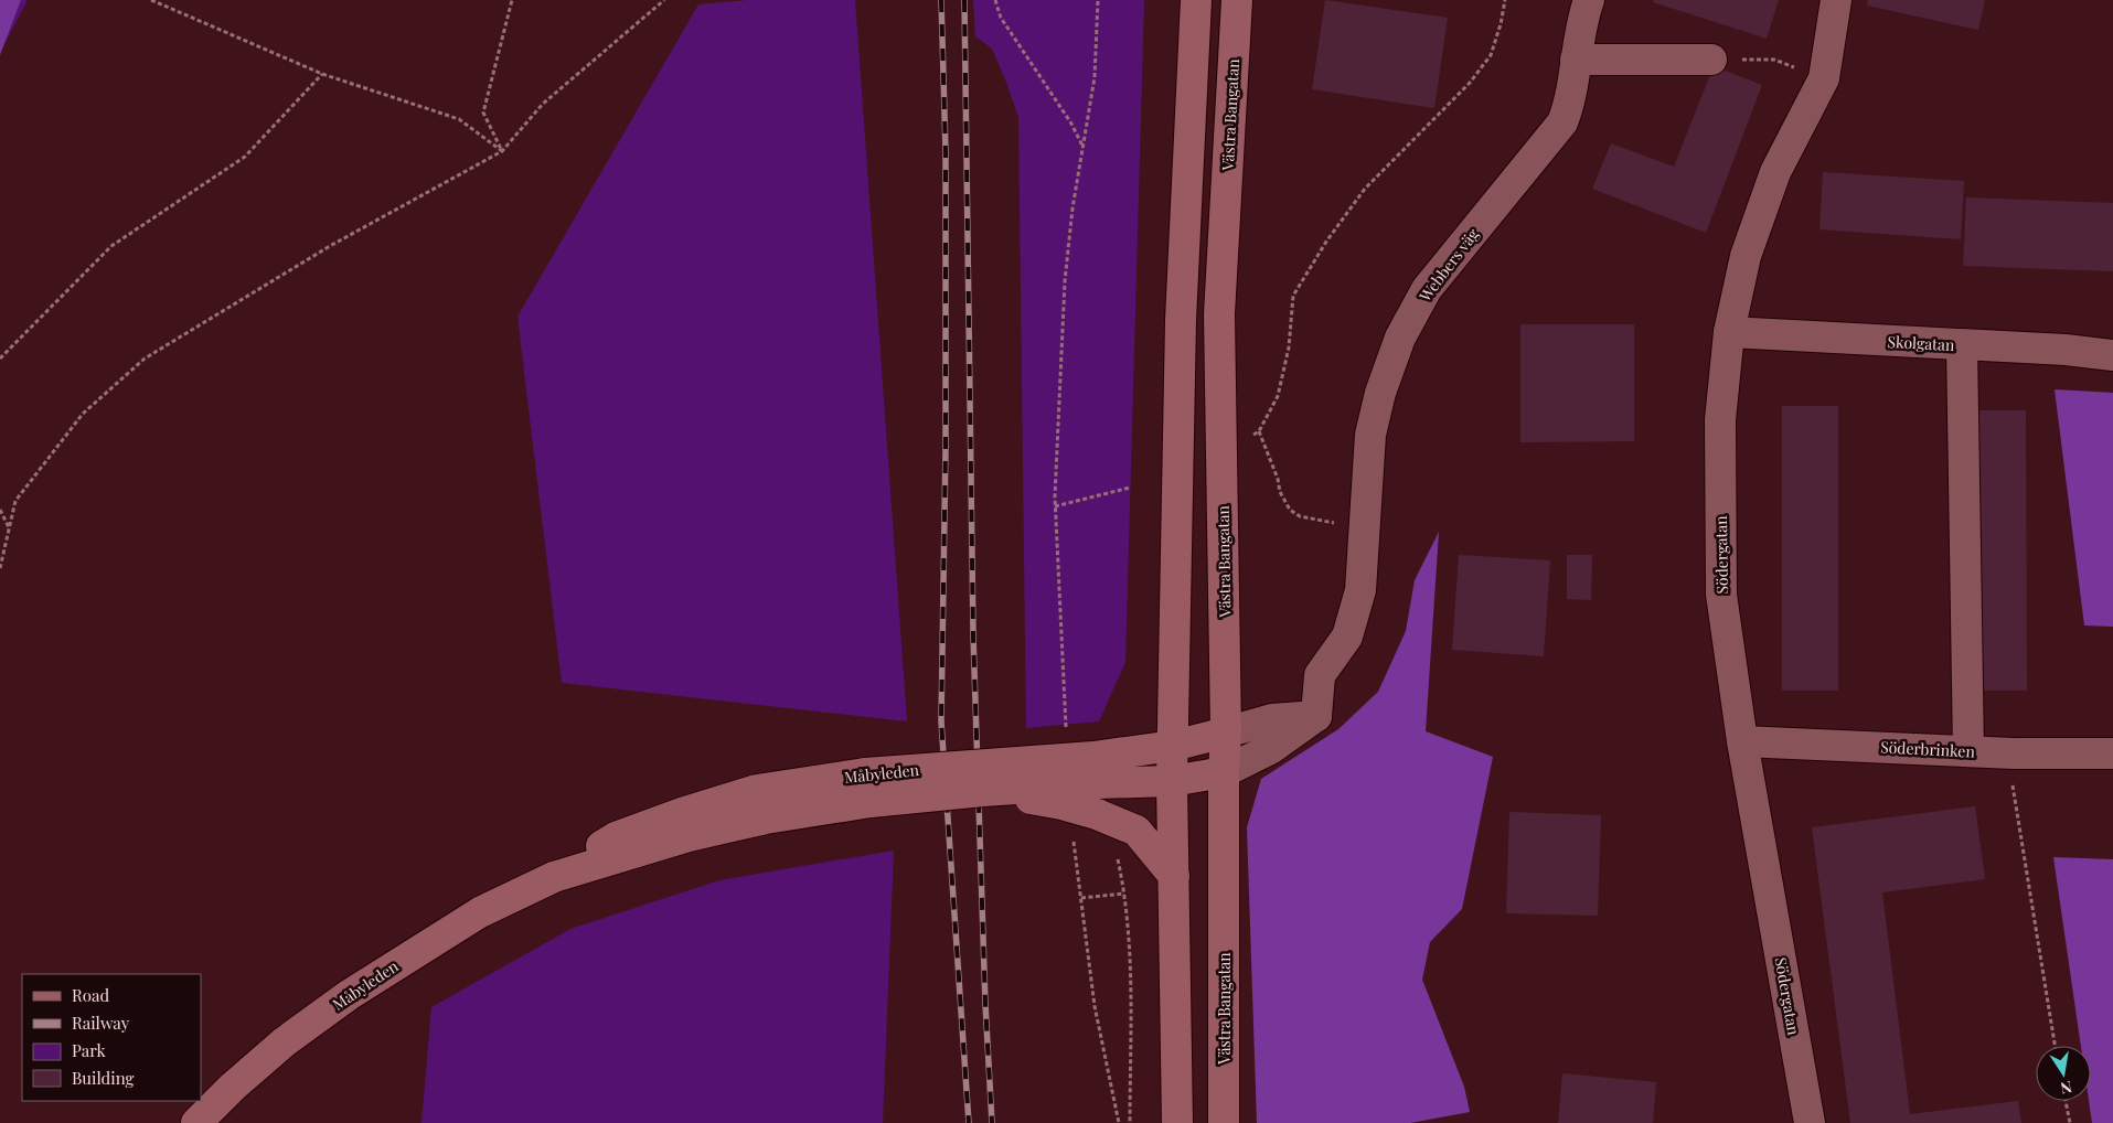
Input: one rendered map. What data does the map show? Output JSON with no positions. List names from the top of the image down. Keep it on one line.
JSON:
{"streets":{"street":["Västra Bangatan","Webbers väg","Skolgatan","Södergatan","Söderbrinken","Måbyleden"]},"crossings":[["Västra Bangatan","Måbyleden"],["Skolgatan","Södergatan"],["Södergatan","Söderbrinken"]],"legend":["Road","Railway","Park","Building"],"north":"bottom"}
